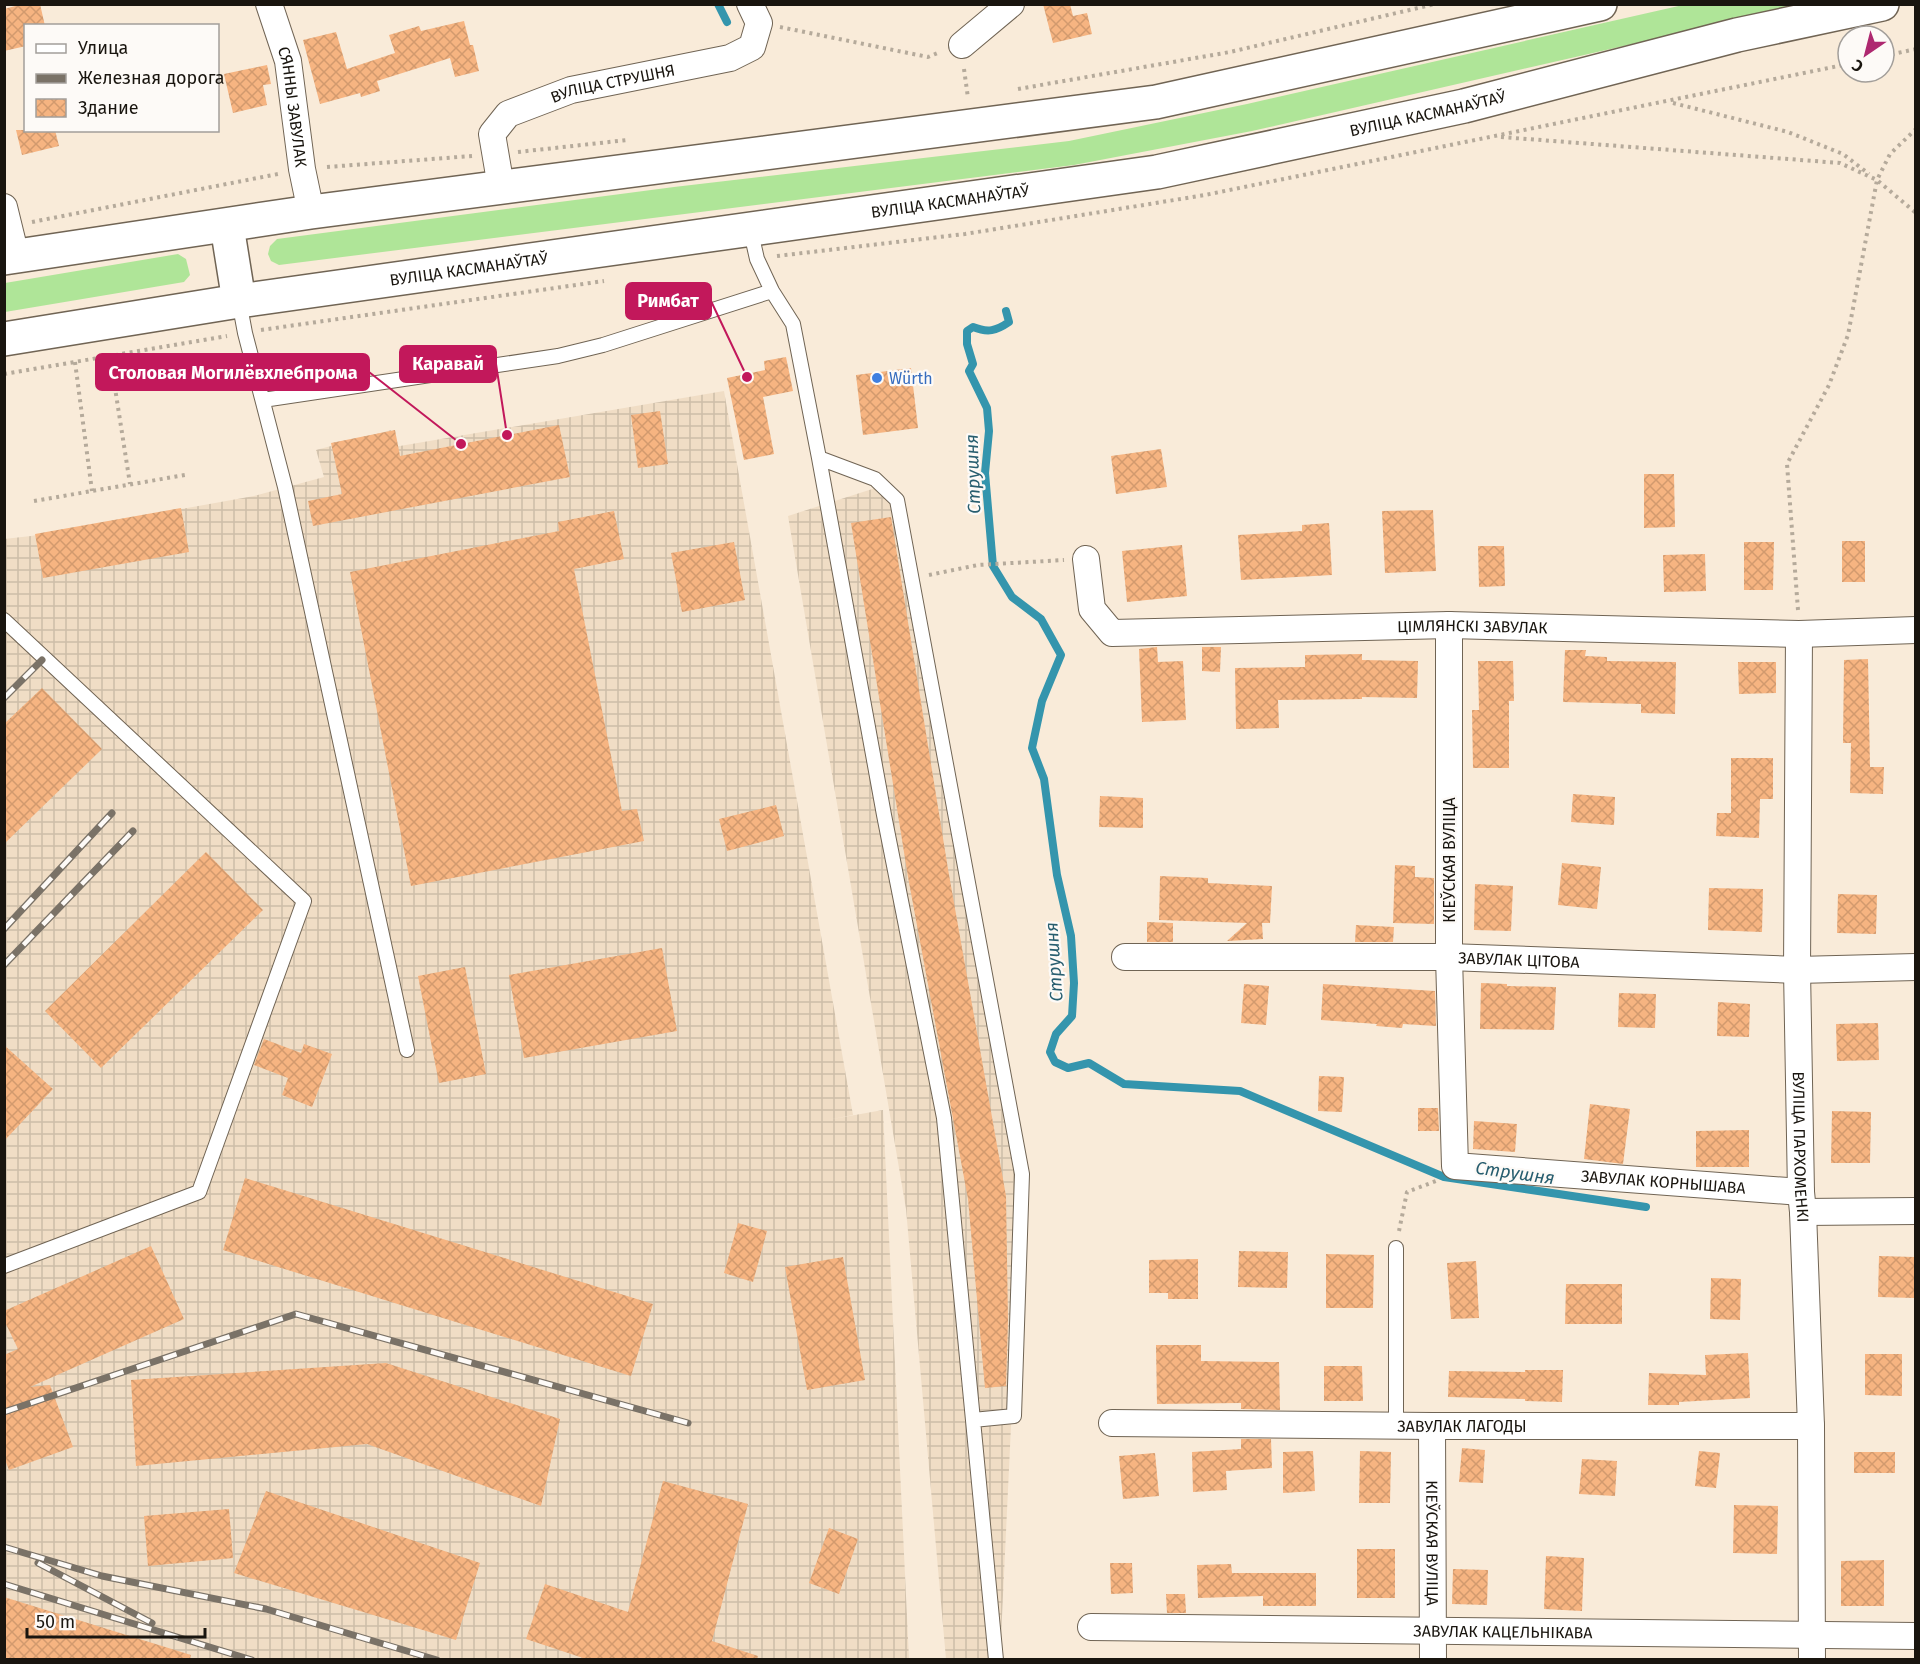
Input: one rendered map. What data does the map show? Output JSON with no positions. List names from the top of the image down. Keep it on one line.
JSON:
{"streets":{"main road":["ВУЛІЦА КАСМАНАЎТАЎ"],"street":["ВУЛІЦА СТРУШНЯ","СЯННЫ ЗАВУЛАК","ЦІМЛЯНСКІ ЗАВУЛАК","КІЕЎСКАЯ ВУЛІЦА","ЗАВУЛАК ЦІТОВА","ВУЛІЦА ПАРХОМЕНКІ","ЗАВУЛАК КОРНЫШАВА","ЗАВУЛАК ЛАГОДЫ","ЗАВУЛАК КАЦЕЛЬНІКАВА"]},"crossings":[["ЦІМЛЯНСКІ ЗАВУЛАК","КІЕЎСКАЯ ВУЛІЦА"],["ЦІМЛЯНСКІ ЗАВУЛАК","ВУЛІЦА ПАРХОМЕНКІ"],["КІЕЎСКАЯ ВУЛІЦА","ЗАВУЛАК ЦІТОВА"],["КІЕЎСКАЯ ВУЛІЦА","ЗАВУЛАК КОРНЫШАВА"],["КІЕЎСКАЯ ВУЛІЦА","ЗАВУЛАК ЛАГОДЫ"],["КІЕЎСКАЯ ВУЛІЦА","ЗАВУЛАК КАЦЕЛЬНІКАВА"],["ЗАВУЛАК ЦІТОВА","ВУЛІЦА ПАРХОМЕНКІ"],["ВУЛІЦА ПАРХОМЕНКІ","ЗАВУЛАК КОРНЫШАВА"],["ВУЛІЦА ПАРХОМЕНКІ","ЗАВУЛАК ЛАГОДЫ"],["ВУЛІЦА ПАРХОМЕНКІ","ЗАВУЛАК КАЦЕЛЬНІКАВА"]],"water":["Струшня"],"places":["Римбат","Würth","Каравай","Столовая Могилёвхлебпрома"],"legend":["Улица","Железная дорога","Здание"],"scale_bar":"50 m","north":"bottom left"}
